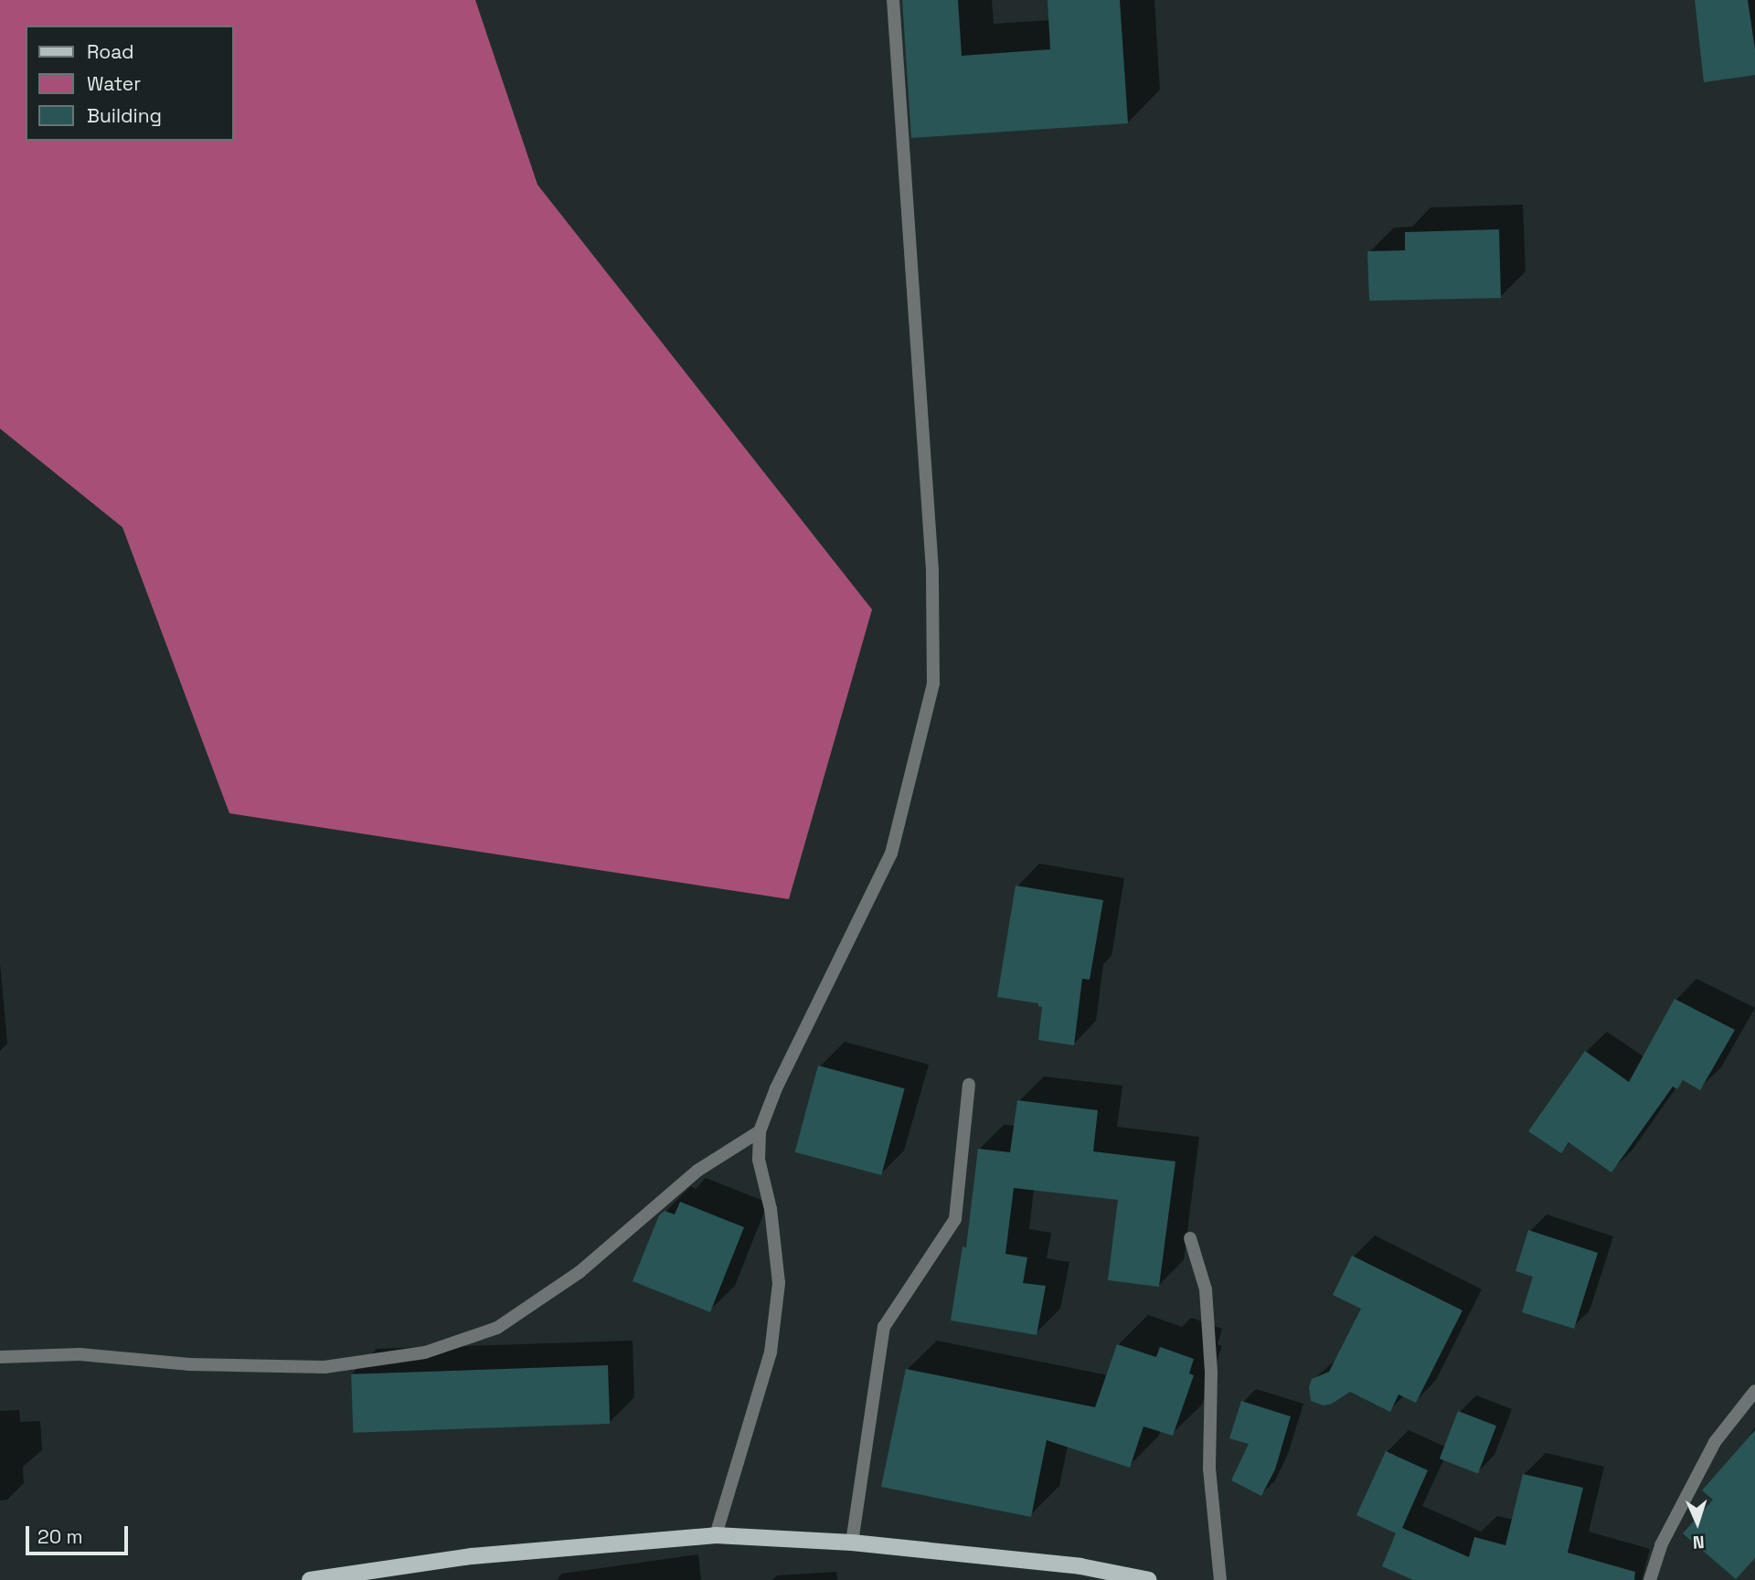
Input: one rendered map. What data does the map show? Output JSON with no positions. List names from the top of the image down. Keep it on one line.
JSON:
{"legend":["Road","Water","Building"],"scale_bar":"20 m","north":"bottom"}
